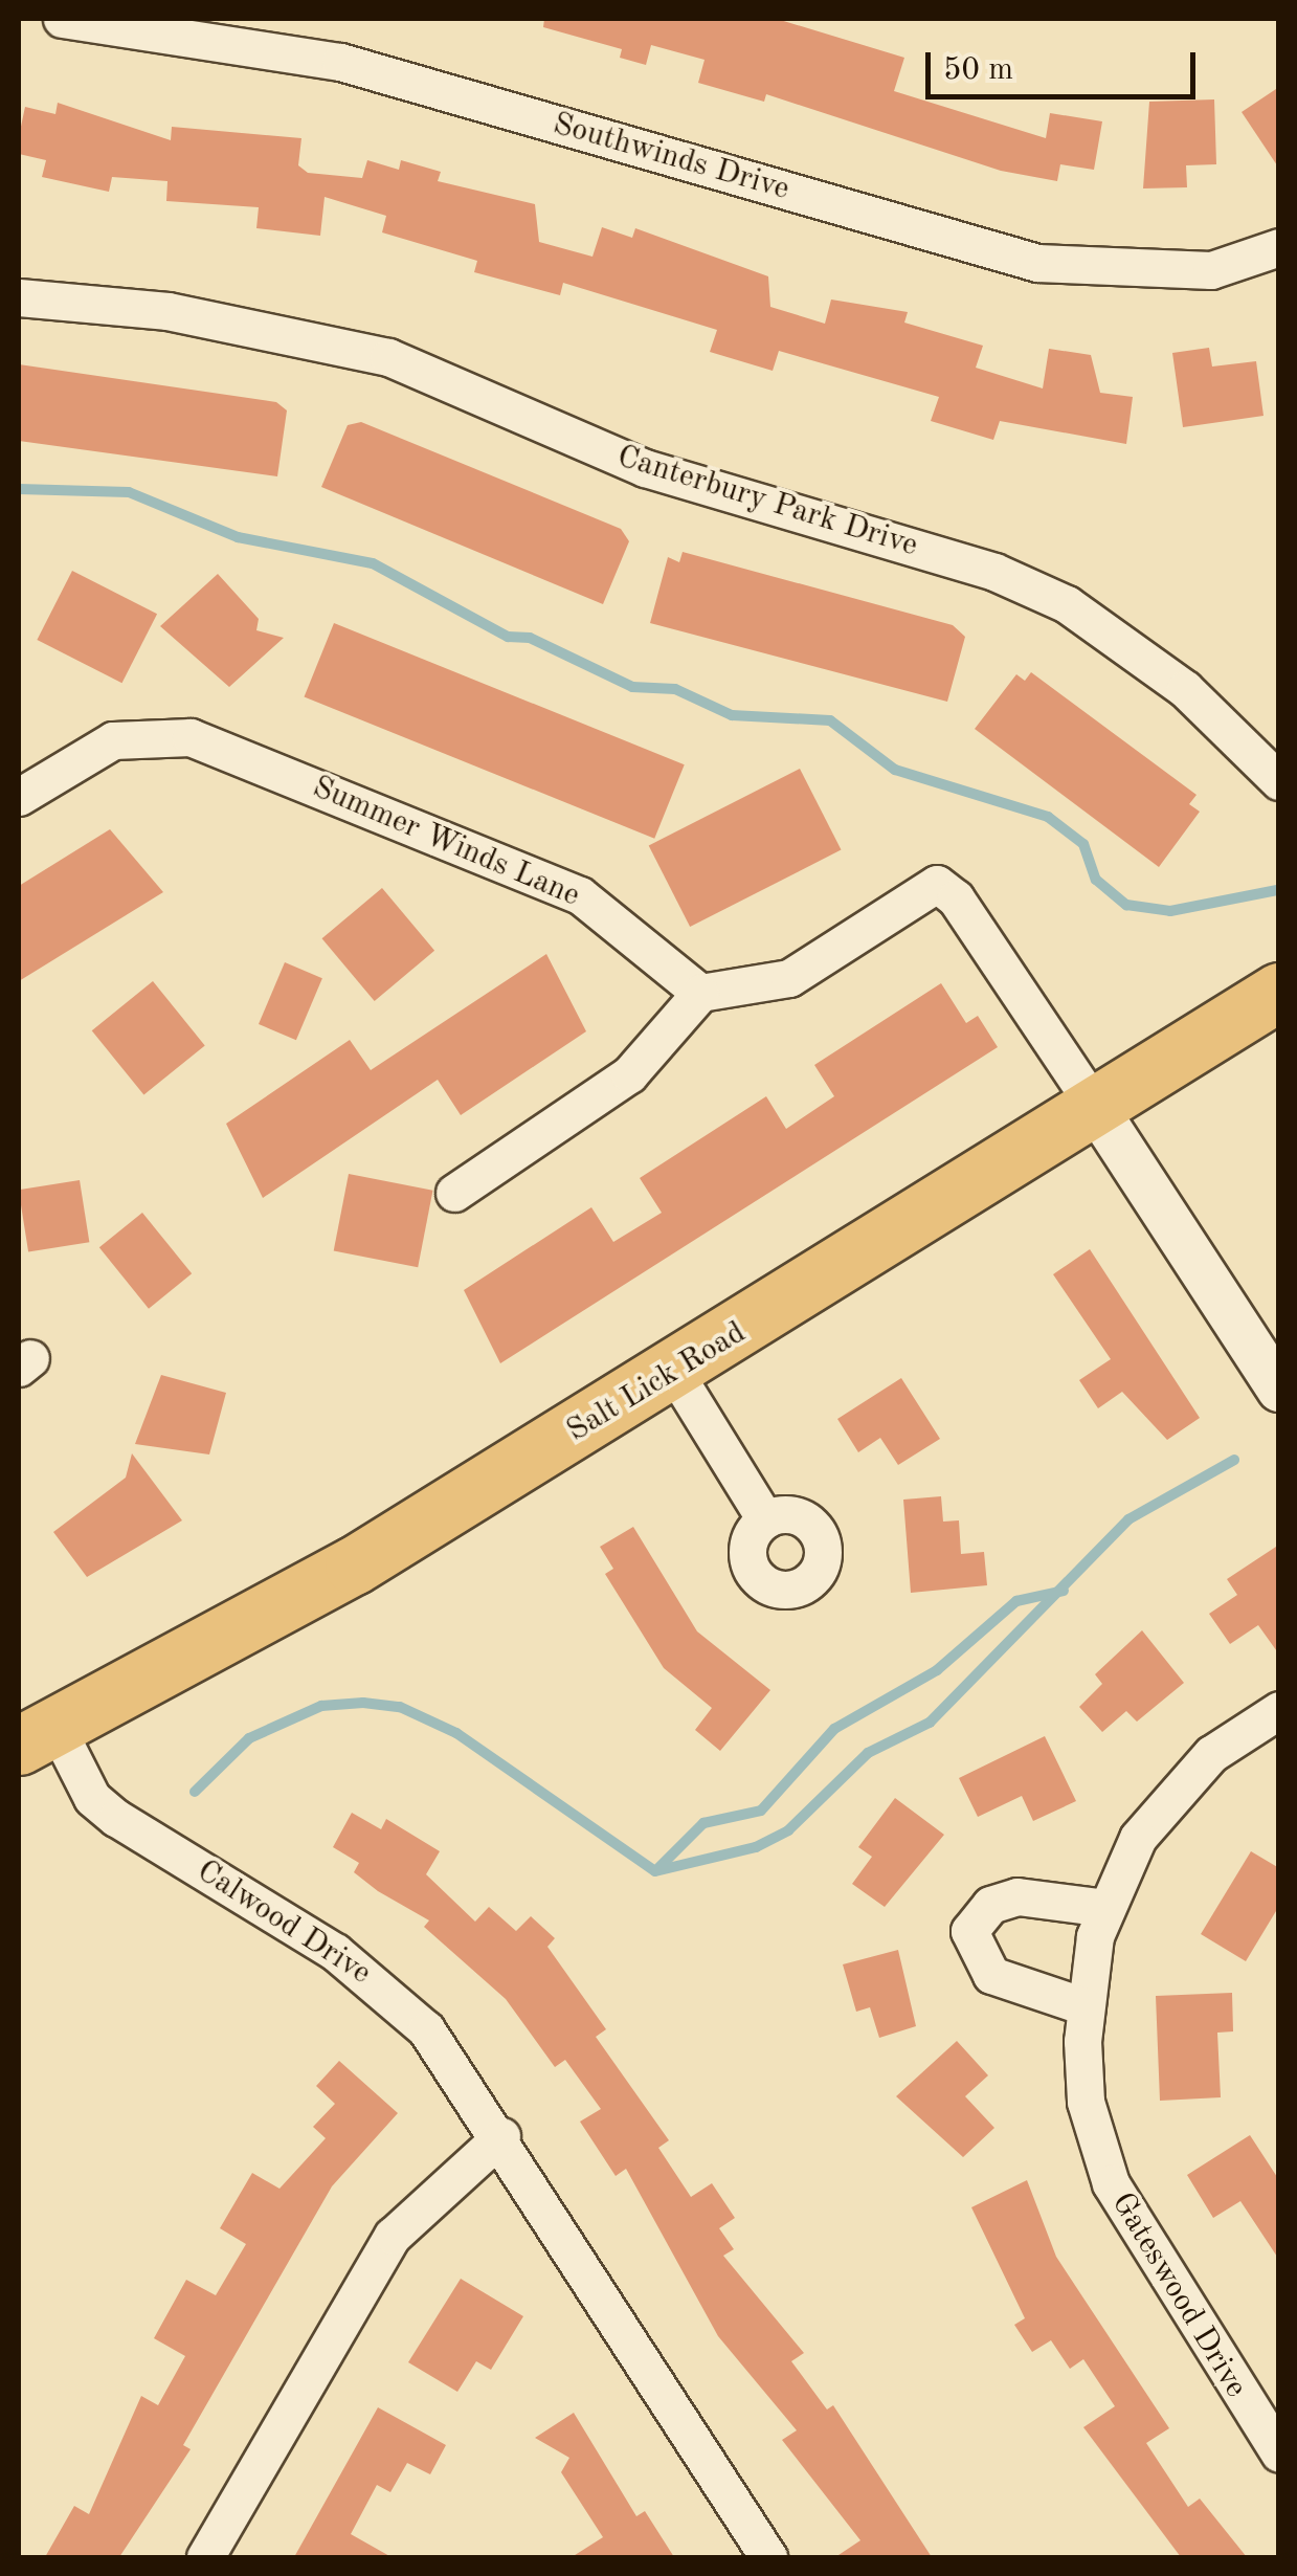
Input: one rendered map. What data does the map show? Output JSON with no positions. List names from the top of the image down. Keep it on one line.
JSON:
{"streets":{"main road":["Salt Lick Road"],"street":["Southwinds Drive","Canterbury Park Drive","Summer Winds Lane","Calwood Drive","Gateswood Drive"]},"crossings":[["Salt Lick Road","Calwood Drive"]],"scale_bar":"50 m"}
